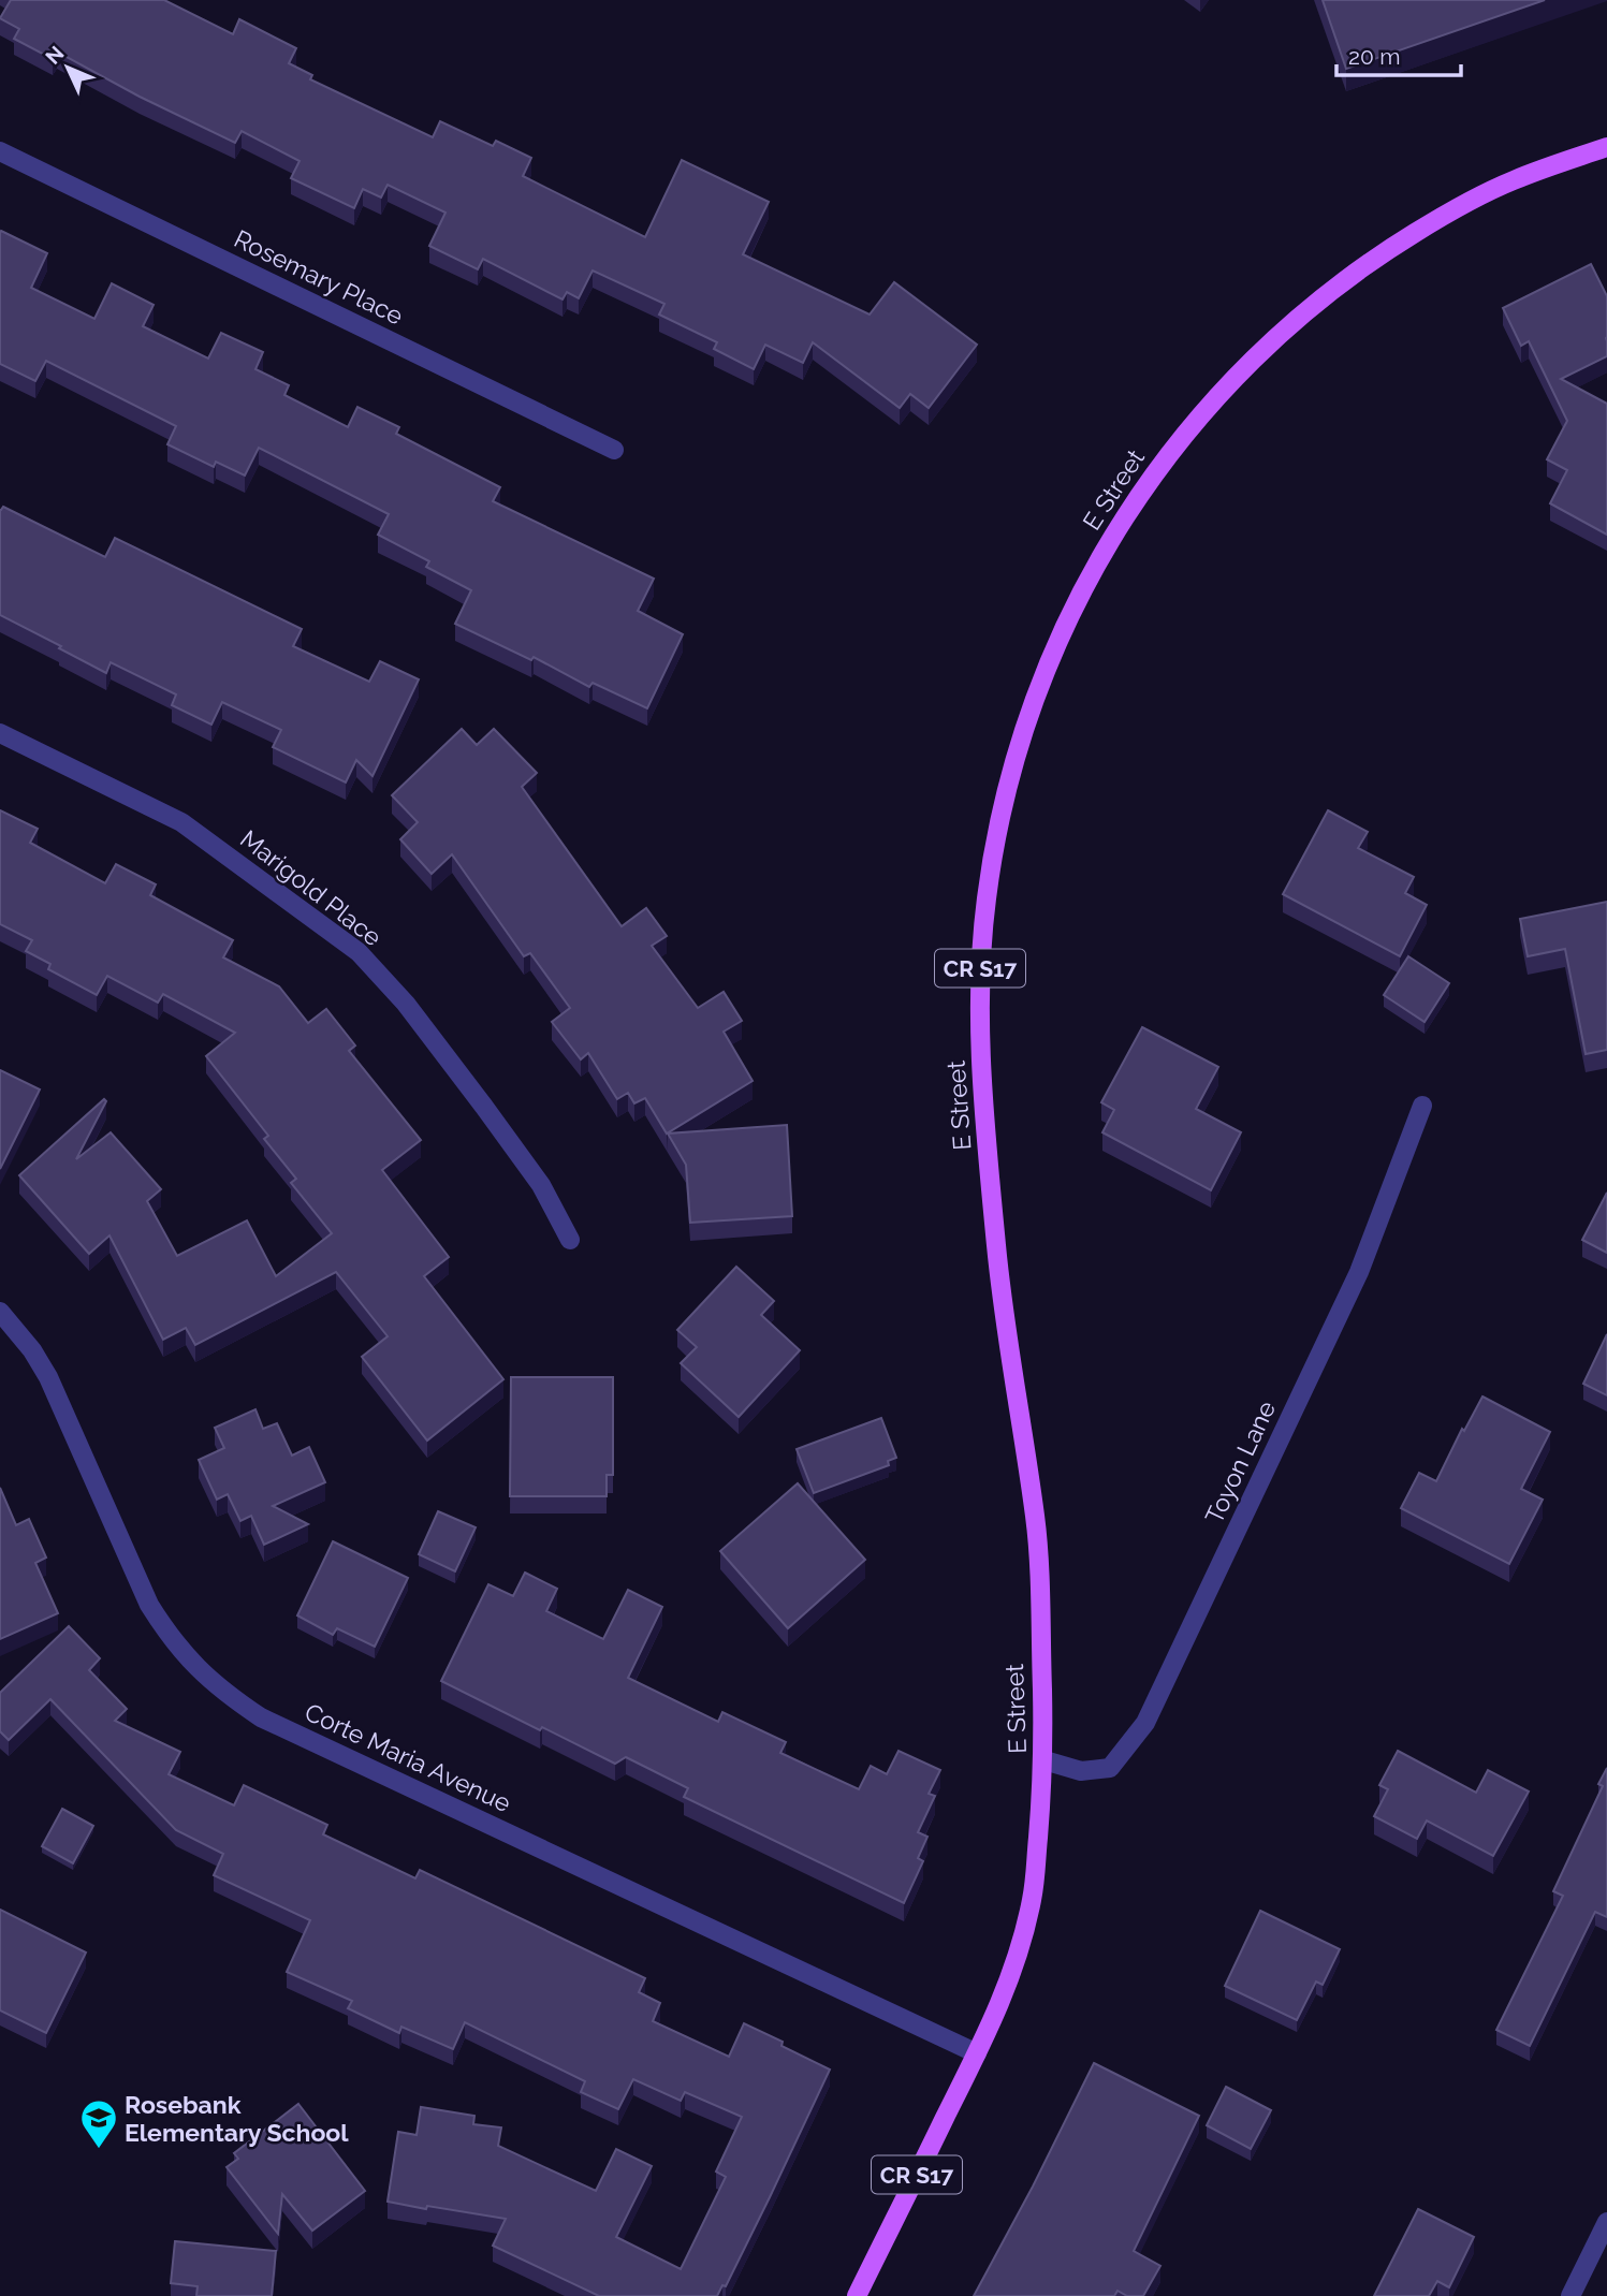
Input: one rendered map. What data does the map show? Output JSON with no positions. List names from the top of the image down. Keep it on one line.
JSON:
{"streets":{"main road":["E Street","CR S17"],"street":["Rosemary Place","Marigold Place","Toyon Lane","Corte Maria Avenue"]},"crossings":[["E Street","Toyon Lane"],["E Street","Corte Maria Avenue"]],"places":{"school or university":["Rosebank Elementary School"]},"scale_bar":"20 m","north":"top left"}
